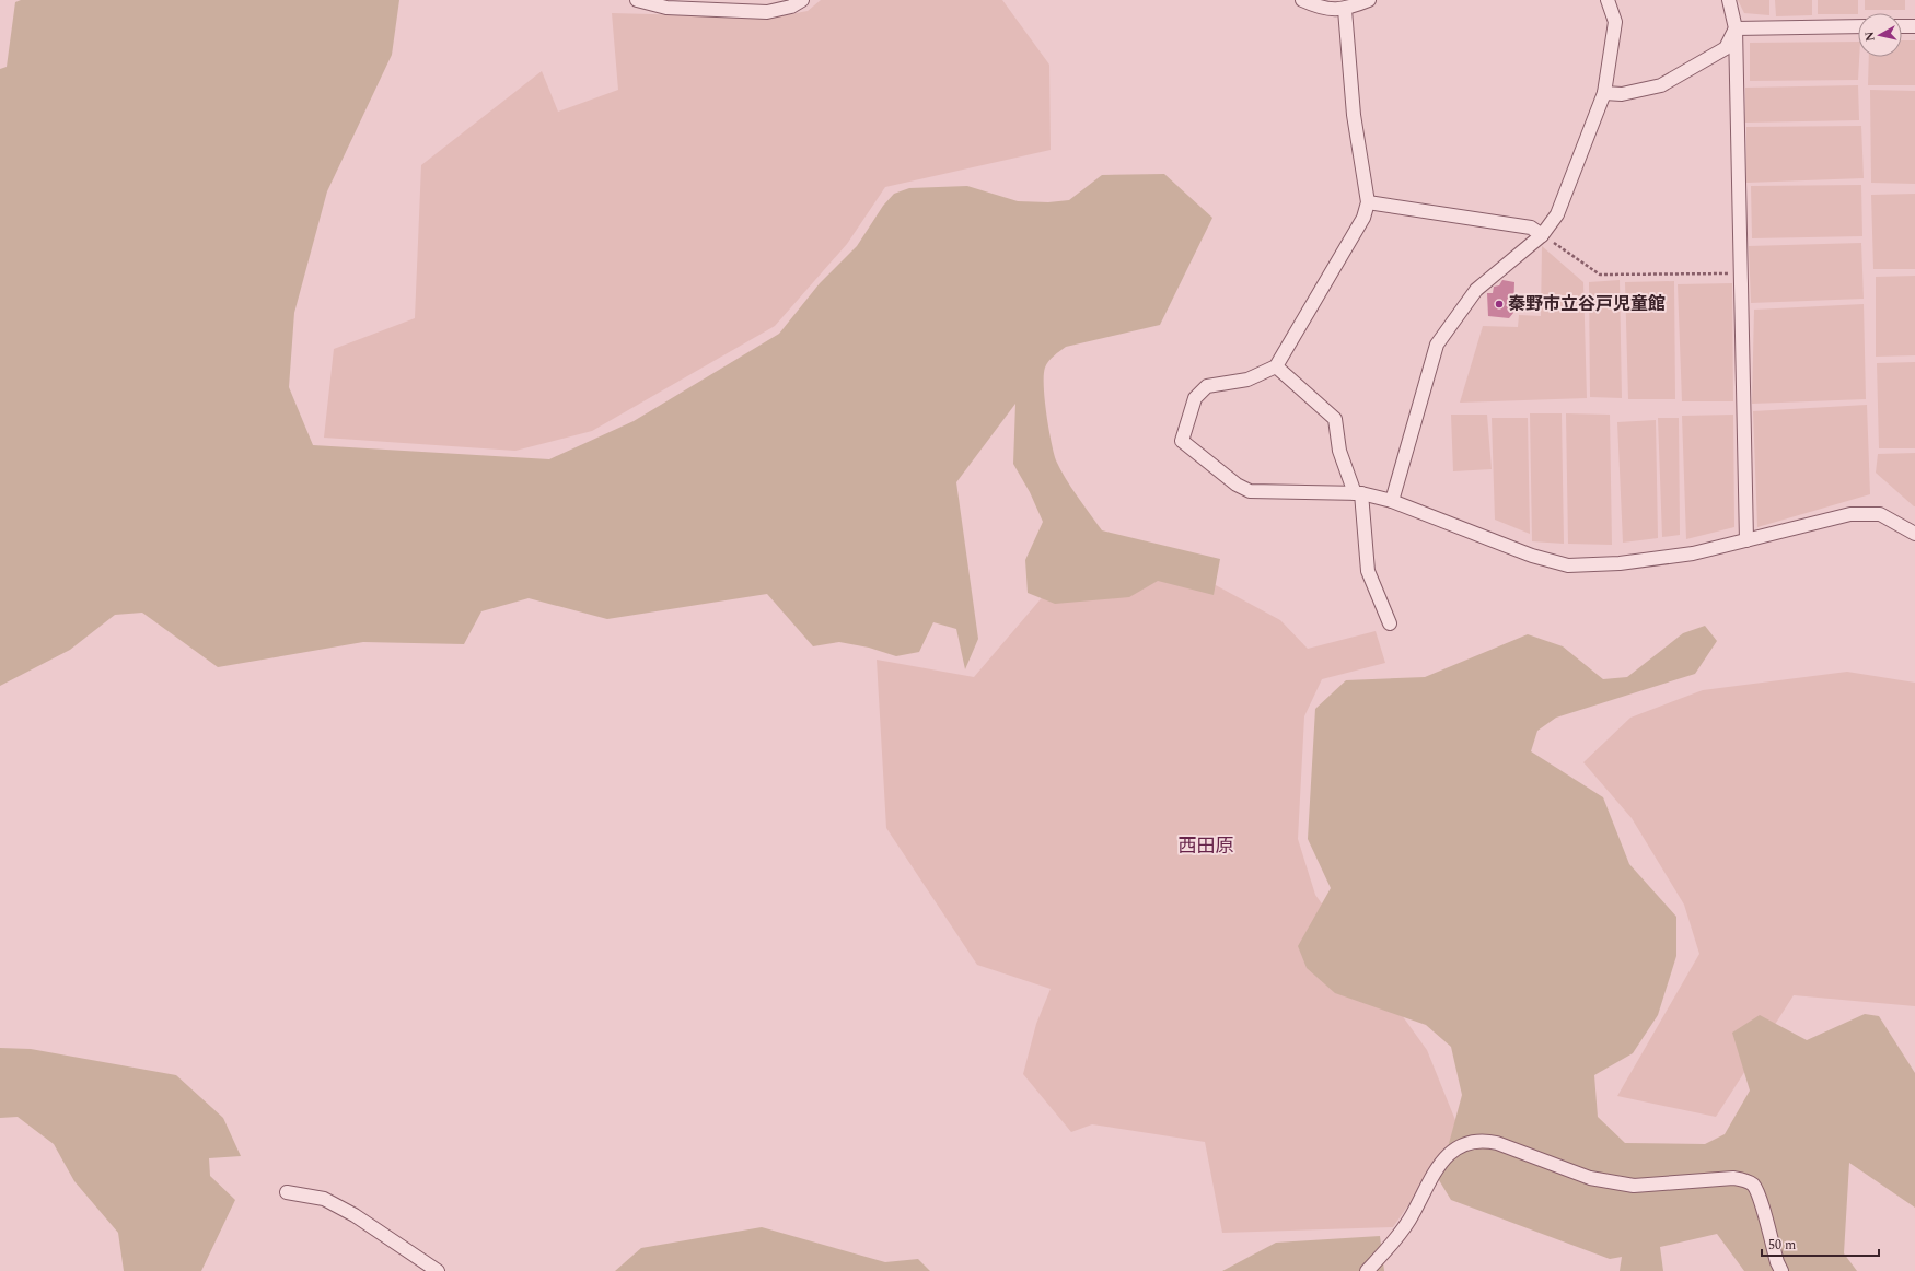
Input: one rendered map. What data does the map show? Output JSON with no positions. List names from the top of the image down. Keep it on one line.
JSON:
{"districts":["西田原"],"places":["秦野市立谷戸児童館"],"scale_bar":"50 m","north":"left"}
